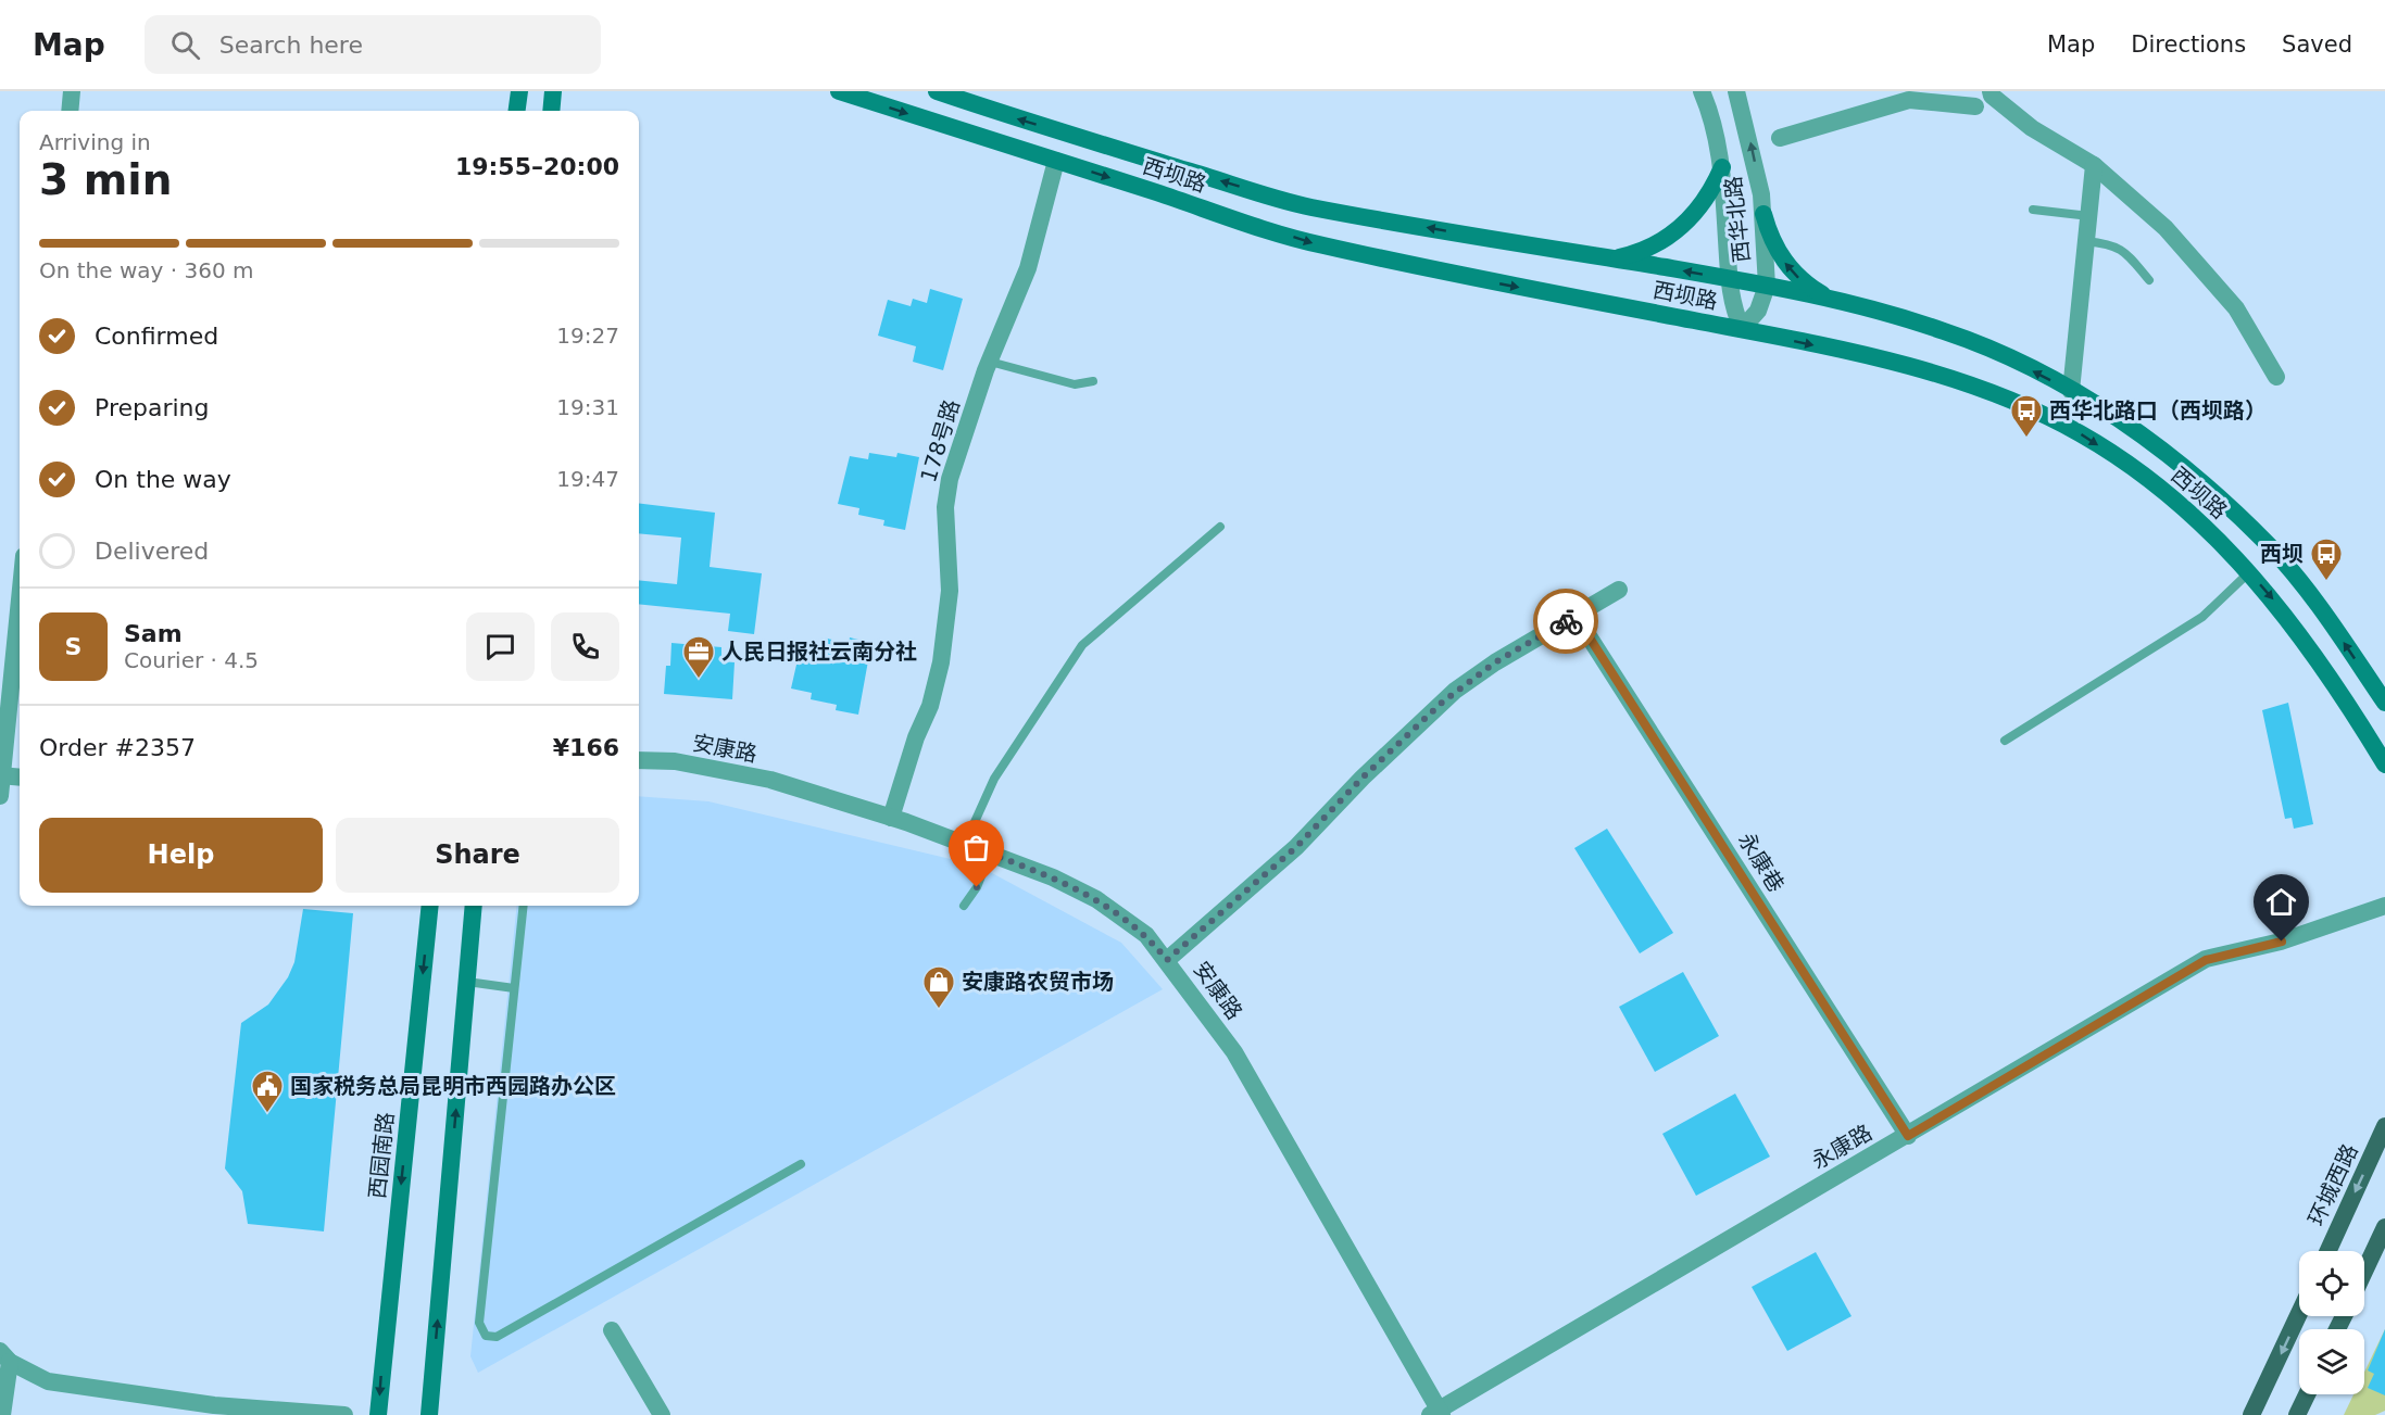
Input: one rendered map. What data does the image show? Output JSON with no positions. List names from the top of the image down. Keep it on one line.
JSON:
{"streets":{"main road":["西坝路","西园南路","环城西路"],"street":["西华北路","178号路","安康路","永康巷","永康路"]},"crossings":[["西坝路","西华北路"],["西坝路","178号路"],["178号路","安康路"],["安康路","永康路"],["永康巷","永康路"]],"places":{"bus stop":["西华北路口（西坝路）","西坝"],"office":["人民日报社云南分社"],"shop":["安康路农贸市场"],"public building":["国家税务总局昆明市西园路办公区"]},"page":{"header":"Map","search":"Search here","nav":["Map","Directions","Saved"],"heading":["3 min","Arriving in","19:55–20:00"],"panel":["Sam","Courier · 4.5","Order #2357","¥166"],"bar":"On the way · 360 m","list":[["Confirmed","19:27"],["Preparing","19:31"],["On the way","19:47"],"Delivered"],"round":"S","buttons":["Help","Share"]}}
